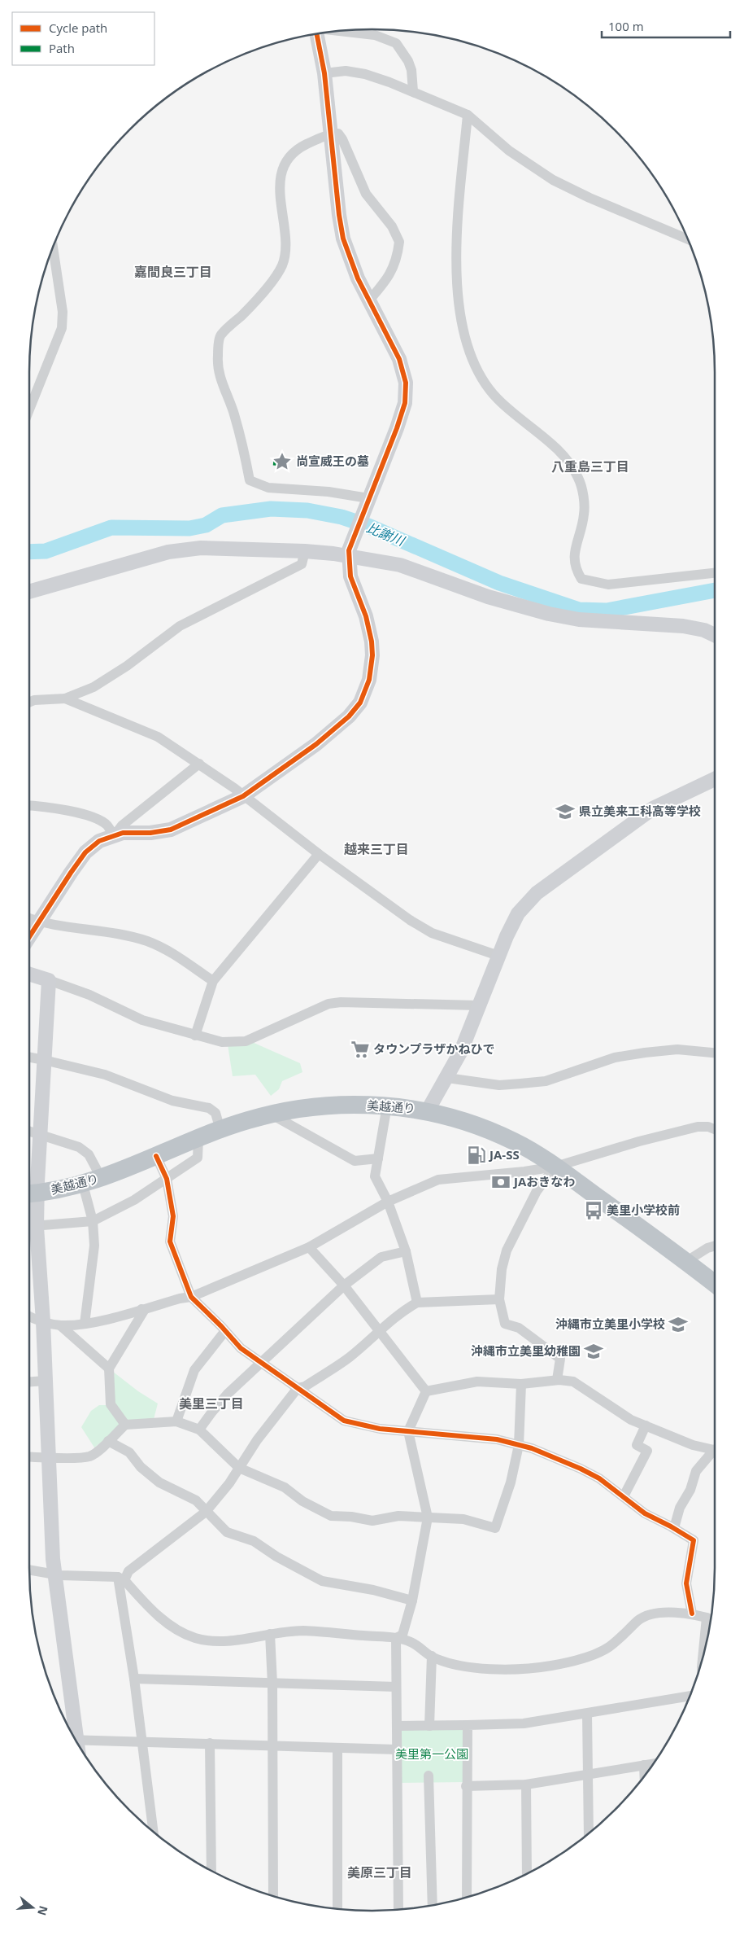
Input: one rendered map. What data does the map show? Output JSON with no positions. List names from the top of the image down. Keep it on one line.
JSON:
{"streets":{"highway":["美越通り"]},"districts":["嘉間良三丁目","八重島三丁目","越来三丁目","美里三丁目","美原三丁目"],"water":["比謝川"],"parks":["美里第一公園"],"places":{"place":["尚宣威王の墓"],"school or university":["県立美来工科高等学校","沖縄市立美里小学校","沖縄市立美里幼稚園"],"supermarket":["タウンプラザかねひで"],"fuel station":["JA-SS"],"bank":["JAおきなわ"],"bus stop":["美里小学校前"]},"legend":["Cycle path","Path"],"scale_bar":"100 m","north":"right"}
